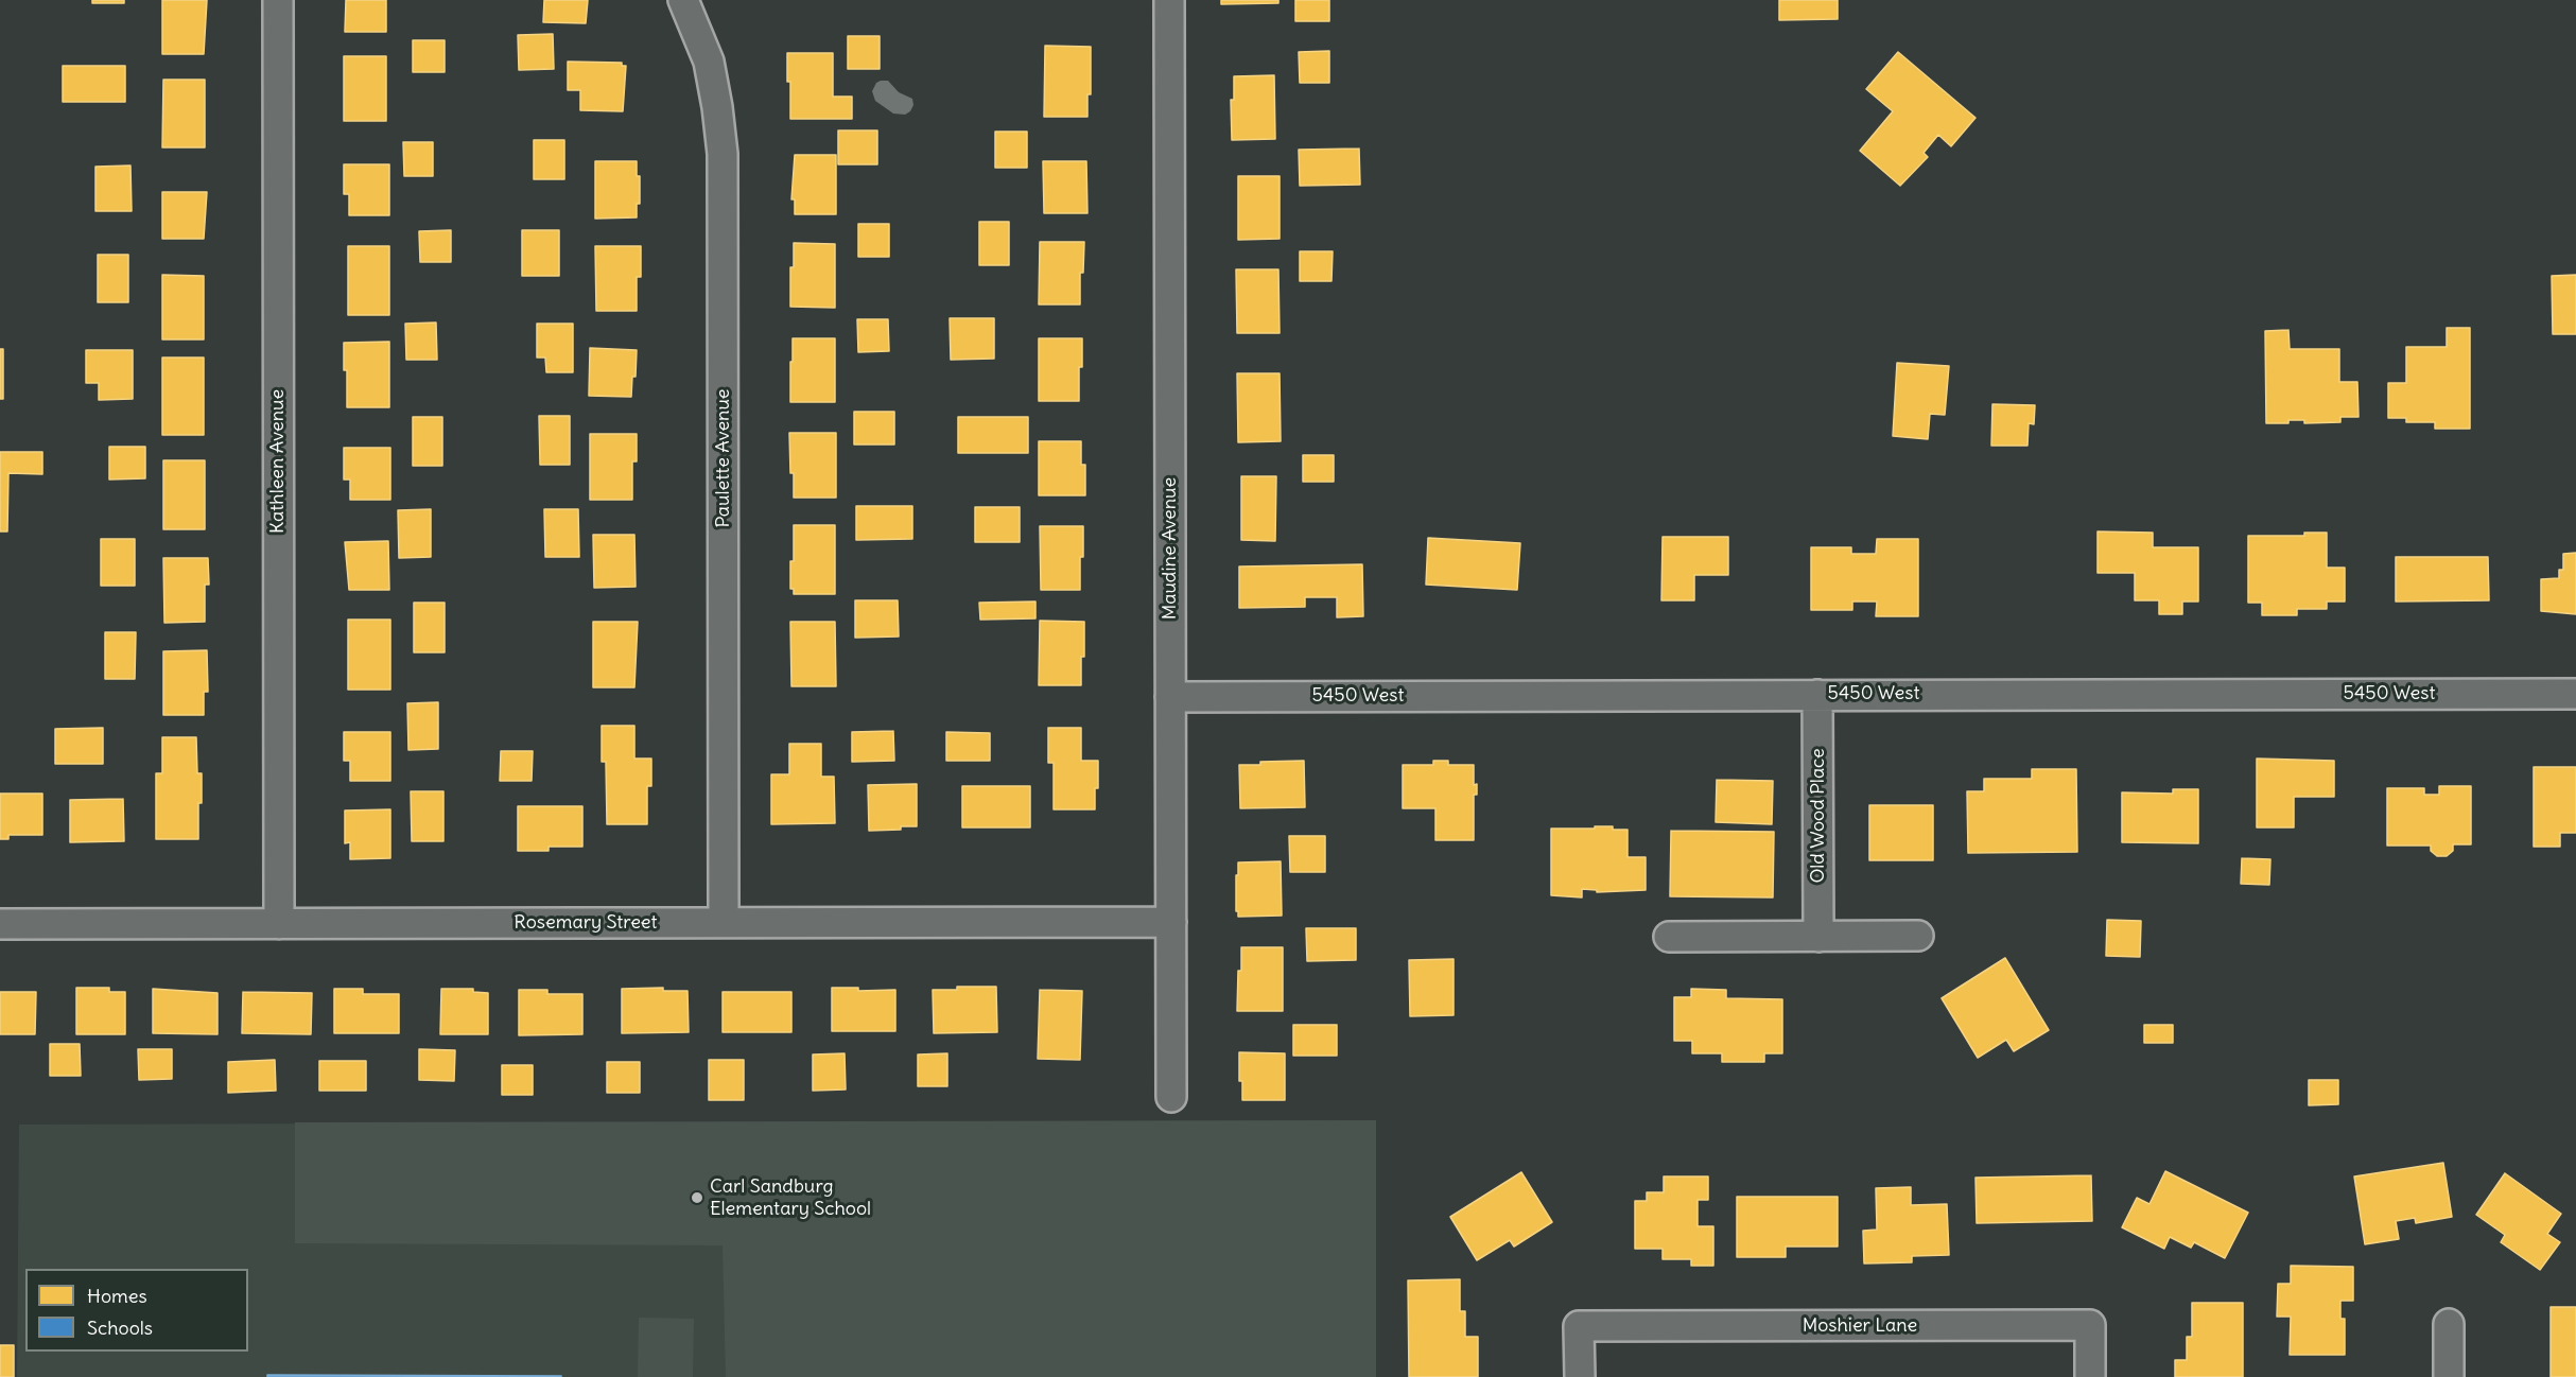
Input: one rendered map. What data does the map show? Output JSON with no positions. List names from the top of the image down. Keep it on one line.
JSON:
{"streets":{"street":["Paulette Avenue","Kathleen Avenue","Maudine Avenue","5450 West","Old Wood Place","Rosemary Street","Moshier Lane"]},"crossings":[["Paulette Avenue","Rosemary Street"],["Kathleen Avenue","Rosemary Street"],["Maudine Avenue","5450 West"],["Maudine Avenue","Rosemary Street"],["5450 West","Old Wood Place"]],"places":["Carl Sandburg Elementary School"],"legend":["Homes","Schools"]}
